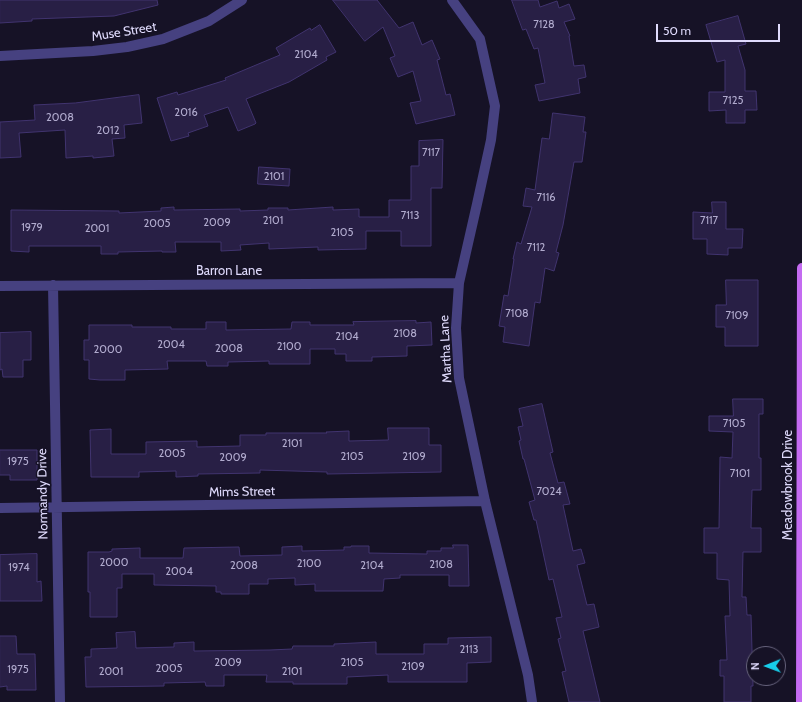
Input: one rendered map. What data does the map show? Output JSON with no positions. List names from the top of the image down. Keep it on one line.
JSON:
{"streets":{"main road":["Meadowbrook Drive"],"street":["Muse Street","Barron Lane","Martha Lane","Mims Street","Normandy Drive"]},"crossings":[["Barron Lane","Martha Lane"],["Barron Lane","Normandy Drive"],["Martha Lane","Mims Street"],["Mims Street","Normandy Drive"]],"house_numbers":["7128","2104","7125","2016","2008","2012","7117","2101","7116","7113","2101","7117","2009","2005","1979","2001","2105","7112","7108","7109","2108","2104","2004","2100","2008","2000","7105","2101","2005","2105","2109","2009","1975","7101","7024","2000","2100","2108","2008","2104","1974","2004","2113","2009","2105","2109","2005","1975","2001","2101"],"scale_bar":"50 m","north":"left"}
